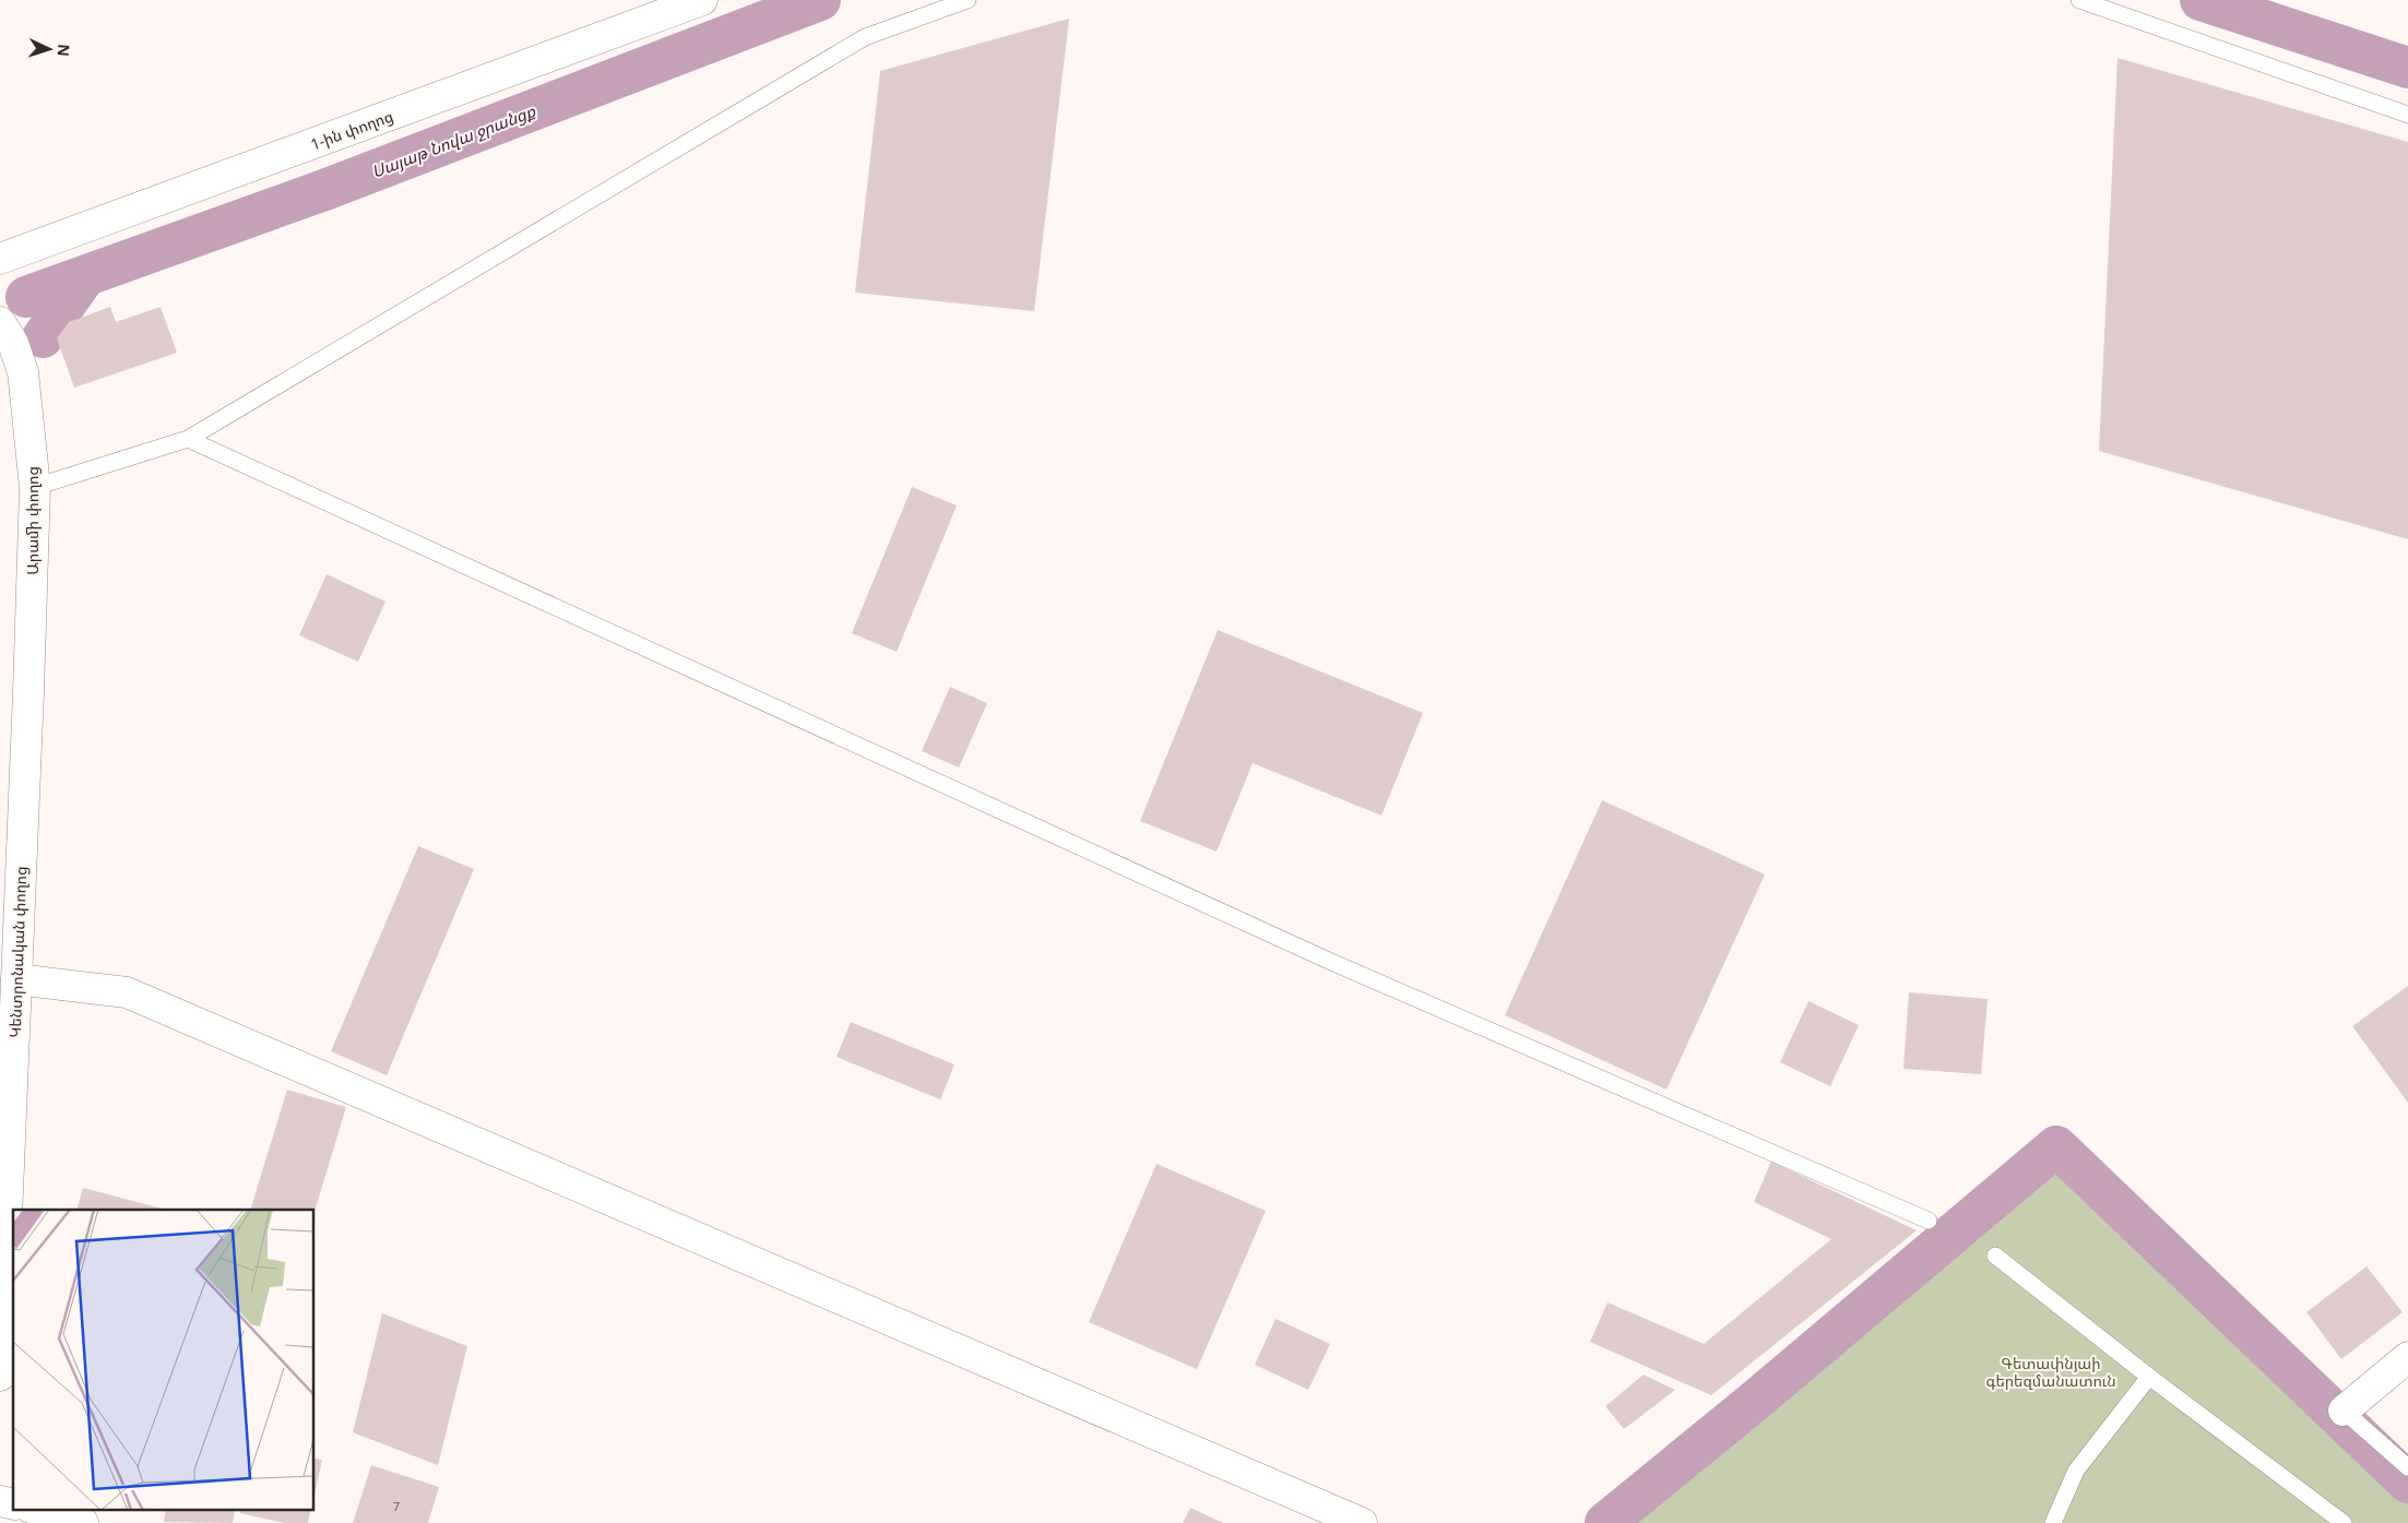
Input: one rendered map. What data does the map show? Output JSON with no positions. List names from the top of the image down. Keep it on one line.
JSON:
{"streets":{"street":["1-ին փողոց","Արամի փողոց","Կենտրոնական փողոց"]},"crossings":[["Արամի փողոց","Կենտրոնական փողոց"]],"water":["Սայաթ Նովա ջրանցք"],"parks":["Գետափնյաի գերեզմանատուն"],"house_numbers":["7"],"north":"right"}
